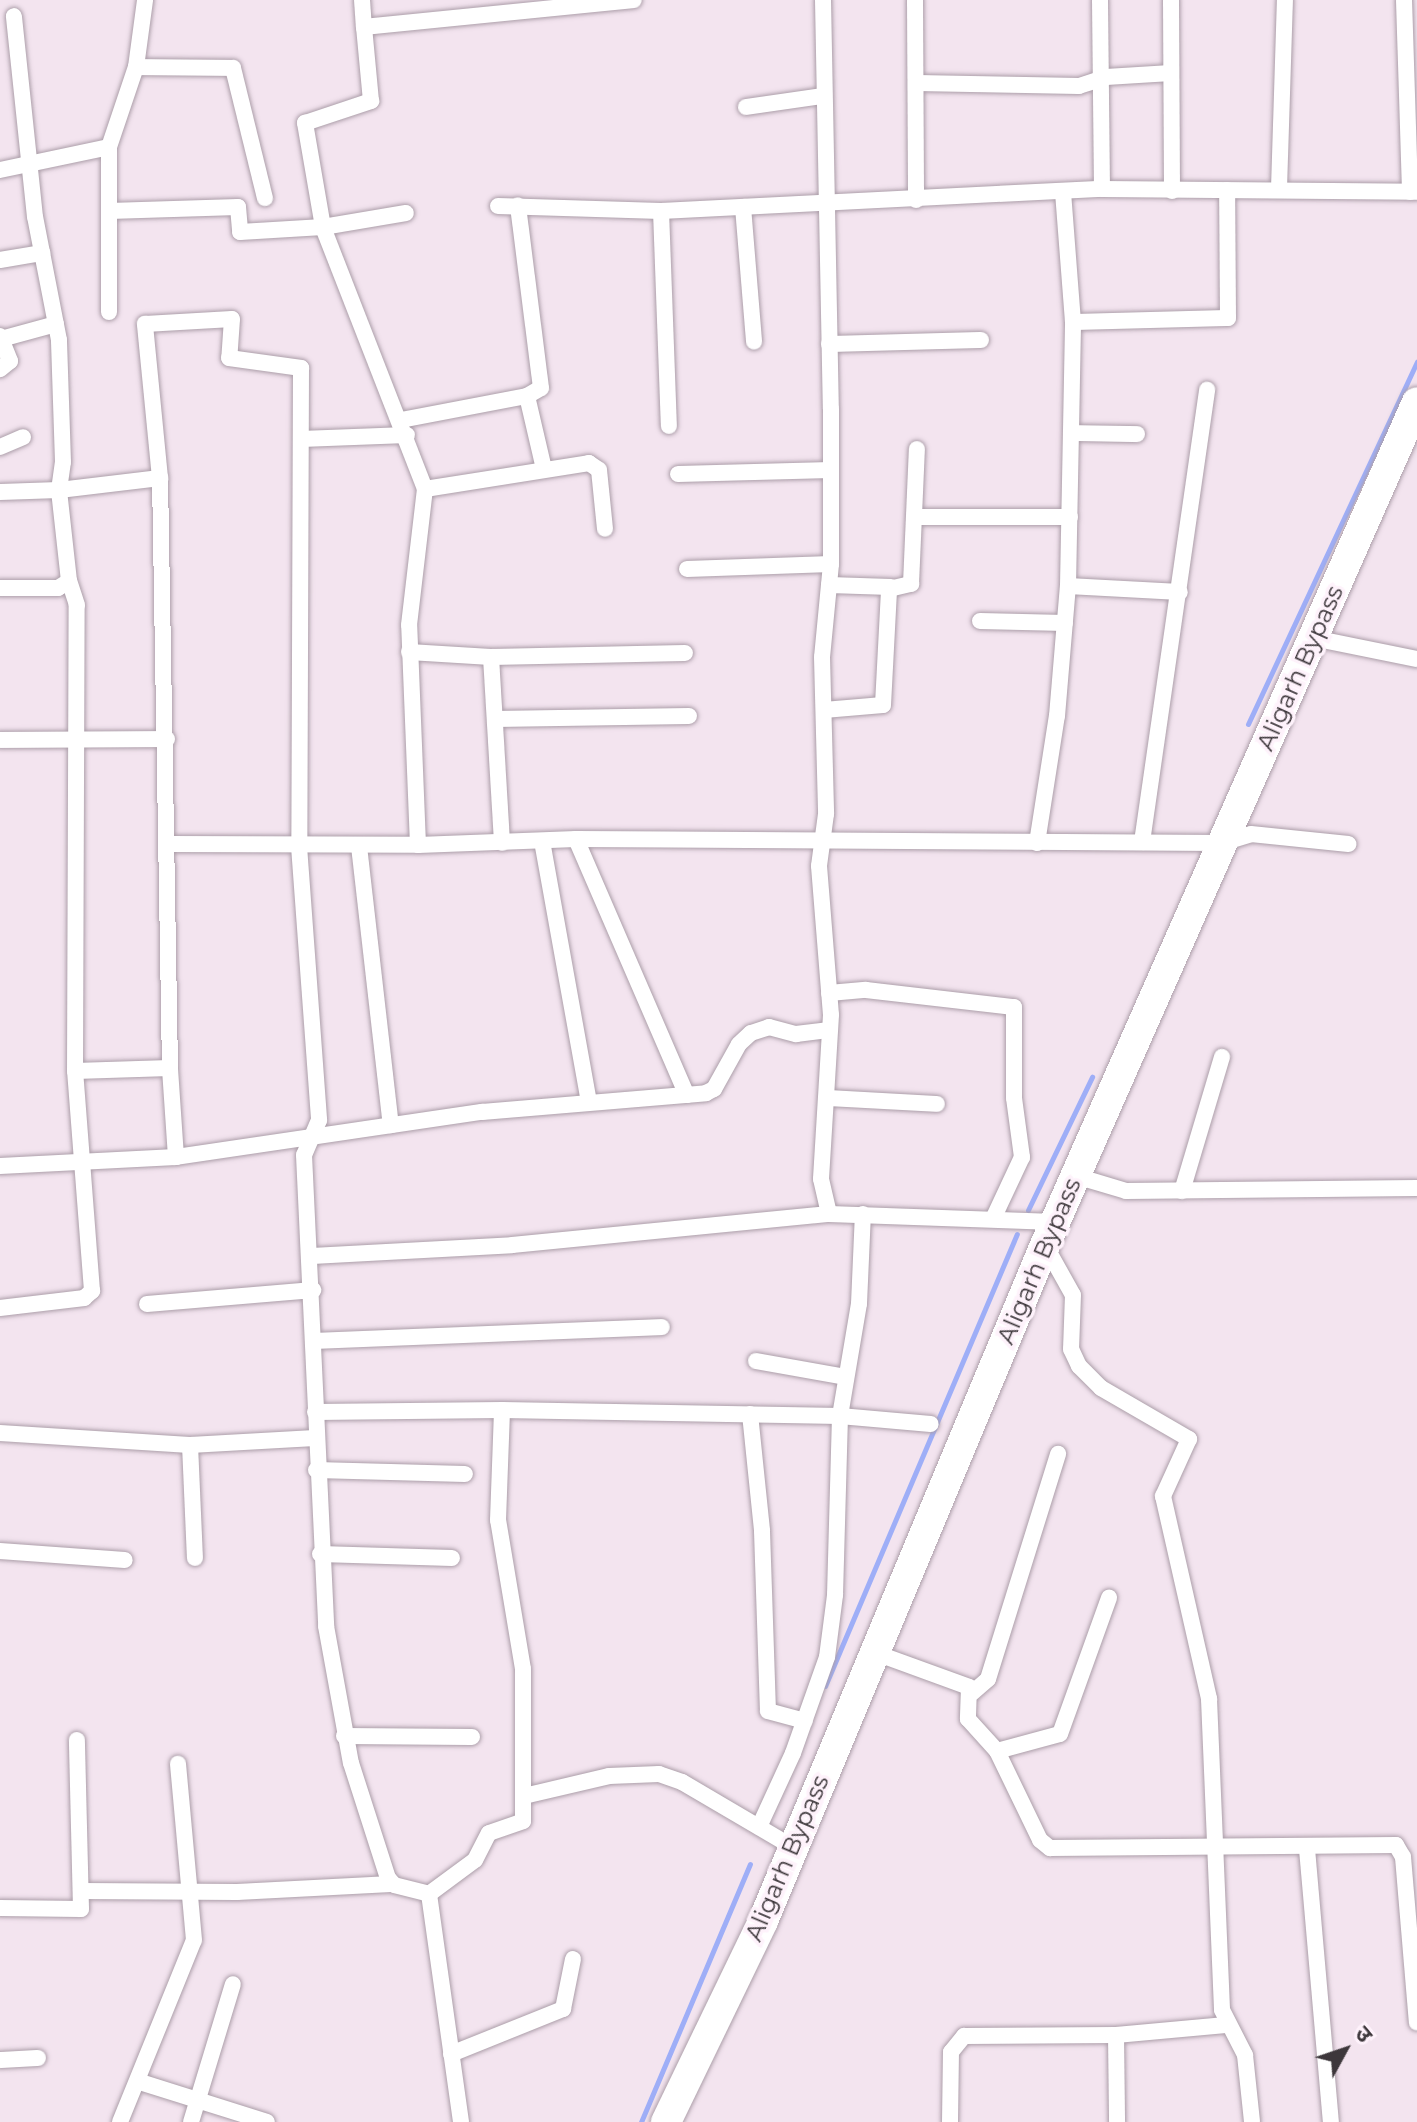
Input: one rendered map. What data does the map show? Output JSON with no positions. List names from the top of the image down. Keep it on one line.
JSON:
{"streets":{"highway":["Aligarh Bypass"]},"north":"top right"}
